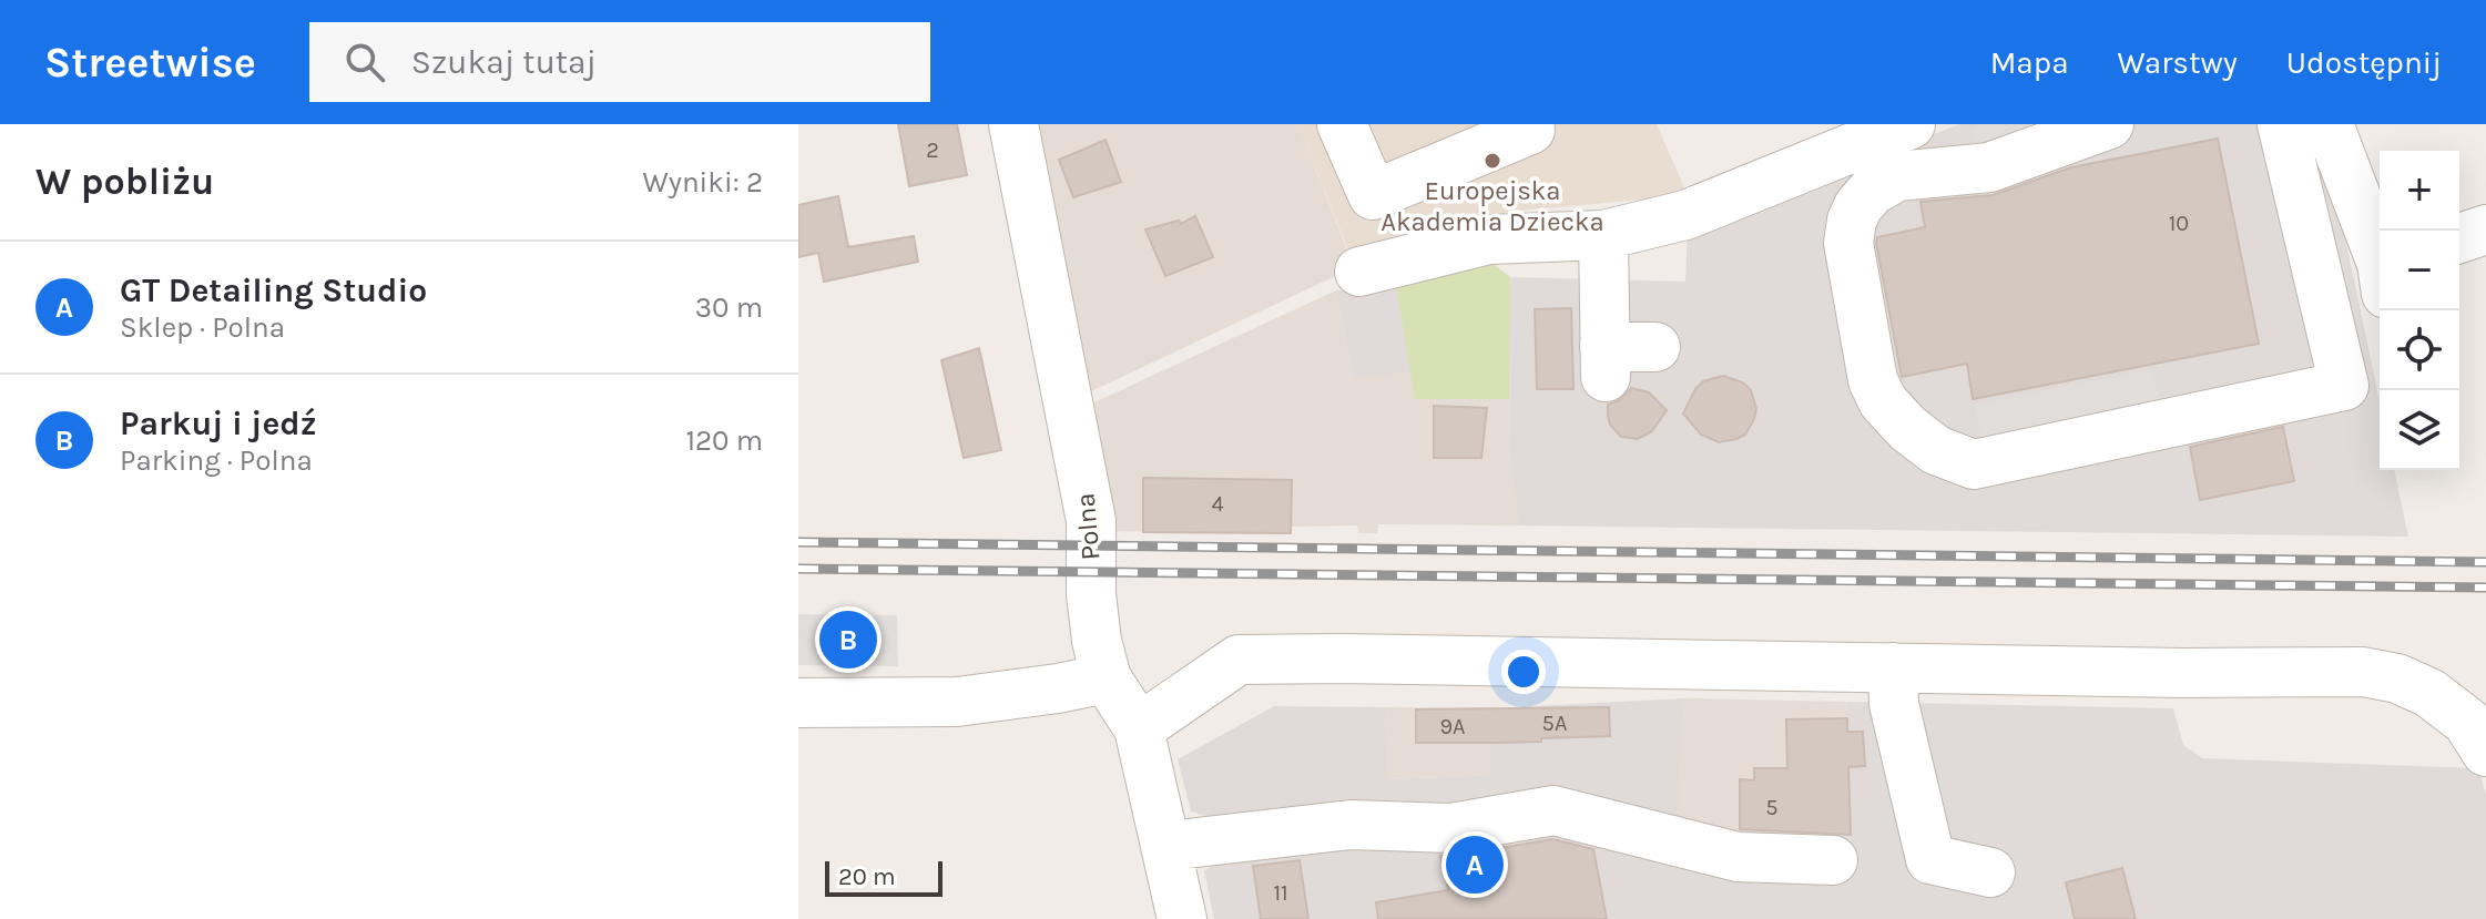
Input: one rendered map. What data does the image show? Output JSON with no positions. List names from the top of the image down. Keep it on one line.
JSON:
{"streets":{"street":["Polna"]},"places":["Europejska Akademia Dziecka"],"house_numbers":["2","10","4","5A","9A","5","11"],"scale_bar":"20 m","page":{"header":"Streetwise","search":"Szukaj tutaj","nav":["Mapa","Warstwy","Udostępnij"],"heading":["W pobliżu","Wyniki: 2"],"map_buttons":["+","−"],"list":[{"mark":"A","name":"GT Detailing Studio","note":"Sklep · Polna","value":"30 m"},{"mark":"B","name":"Parkuj i jedź","note":"Parking · Polna","value":"120 m"}],"pins":["B","A"],"scale":"20 m"}}
